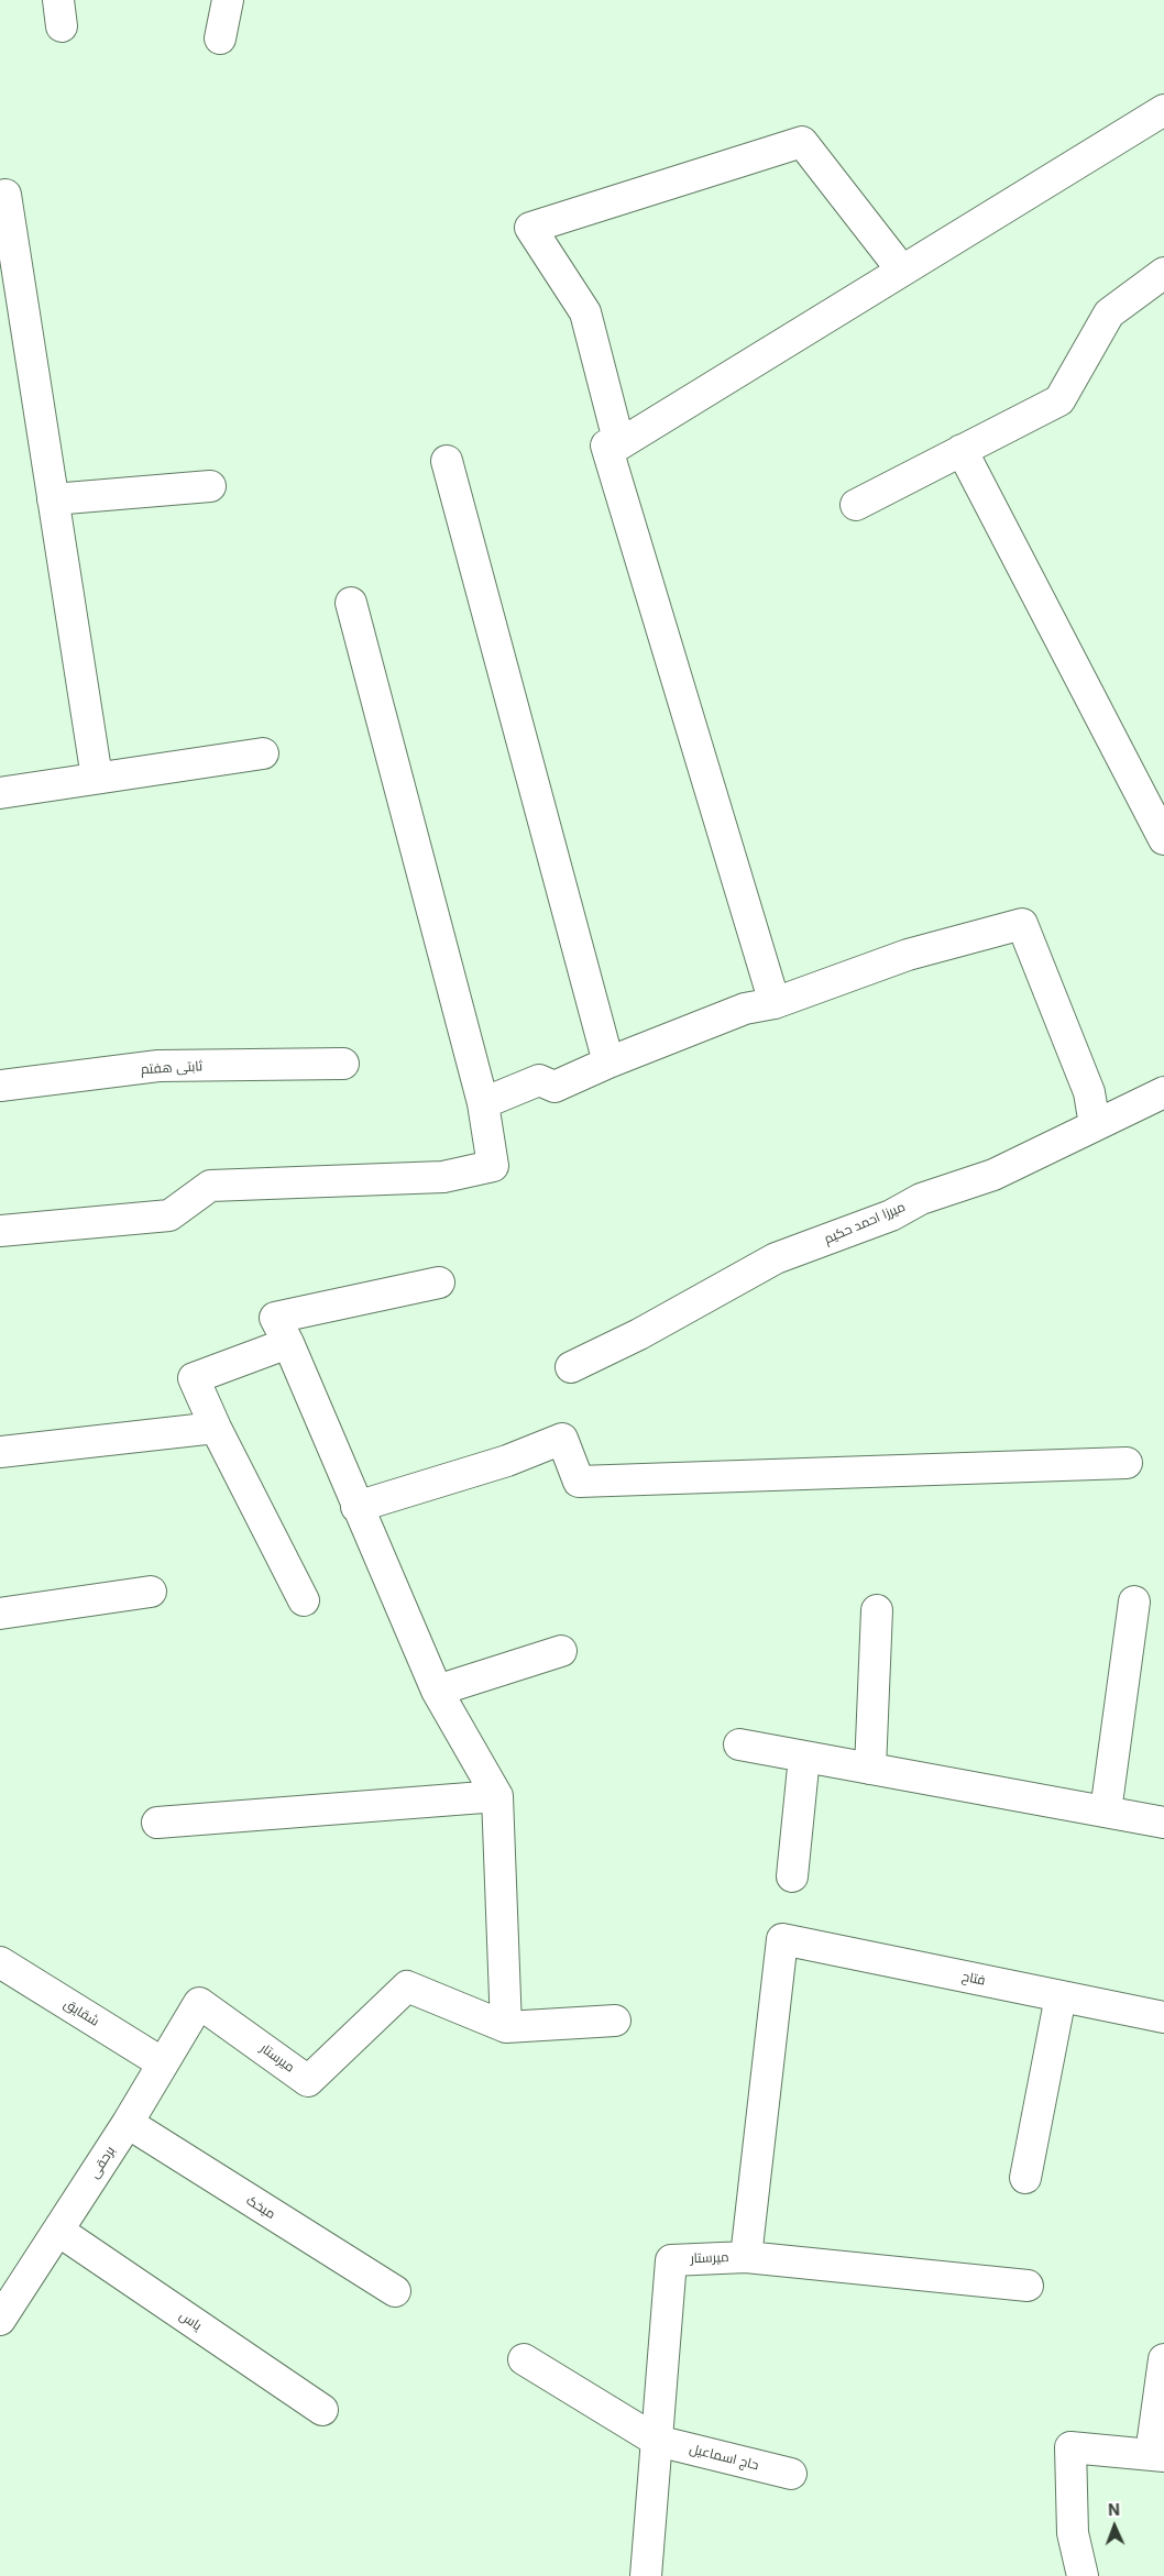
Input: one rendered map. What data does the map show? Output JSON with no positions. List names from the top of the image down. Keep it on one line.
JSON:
{"streets":{"street":["ثابتی هفتم","میرزا احمد حکیم","فتاح","شقایق","میرستار","برحقی","میخک","یاس","حاج اسماعیل"]},"crossings":[["فتاح","میرستار"],["شقایق","برحقی"],["میرستار","برحقی"],["میرستار","حاج اسماعیل"],["برحقی","میخک"],["برحقی","یاس"]],"north":"top"}
